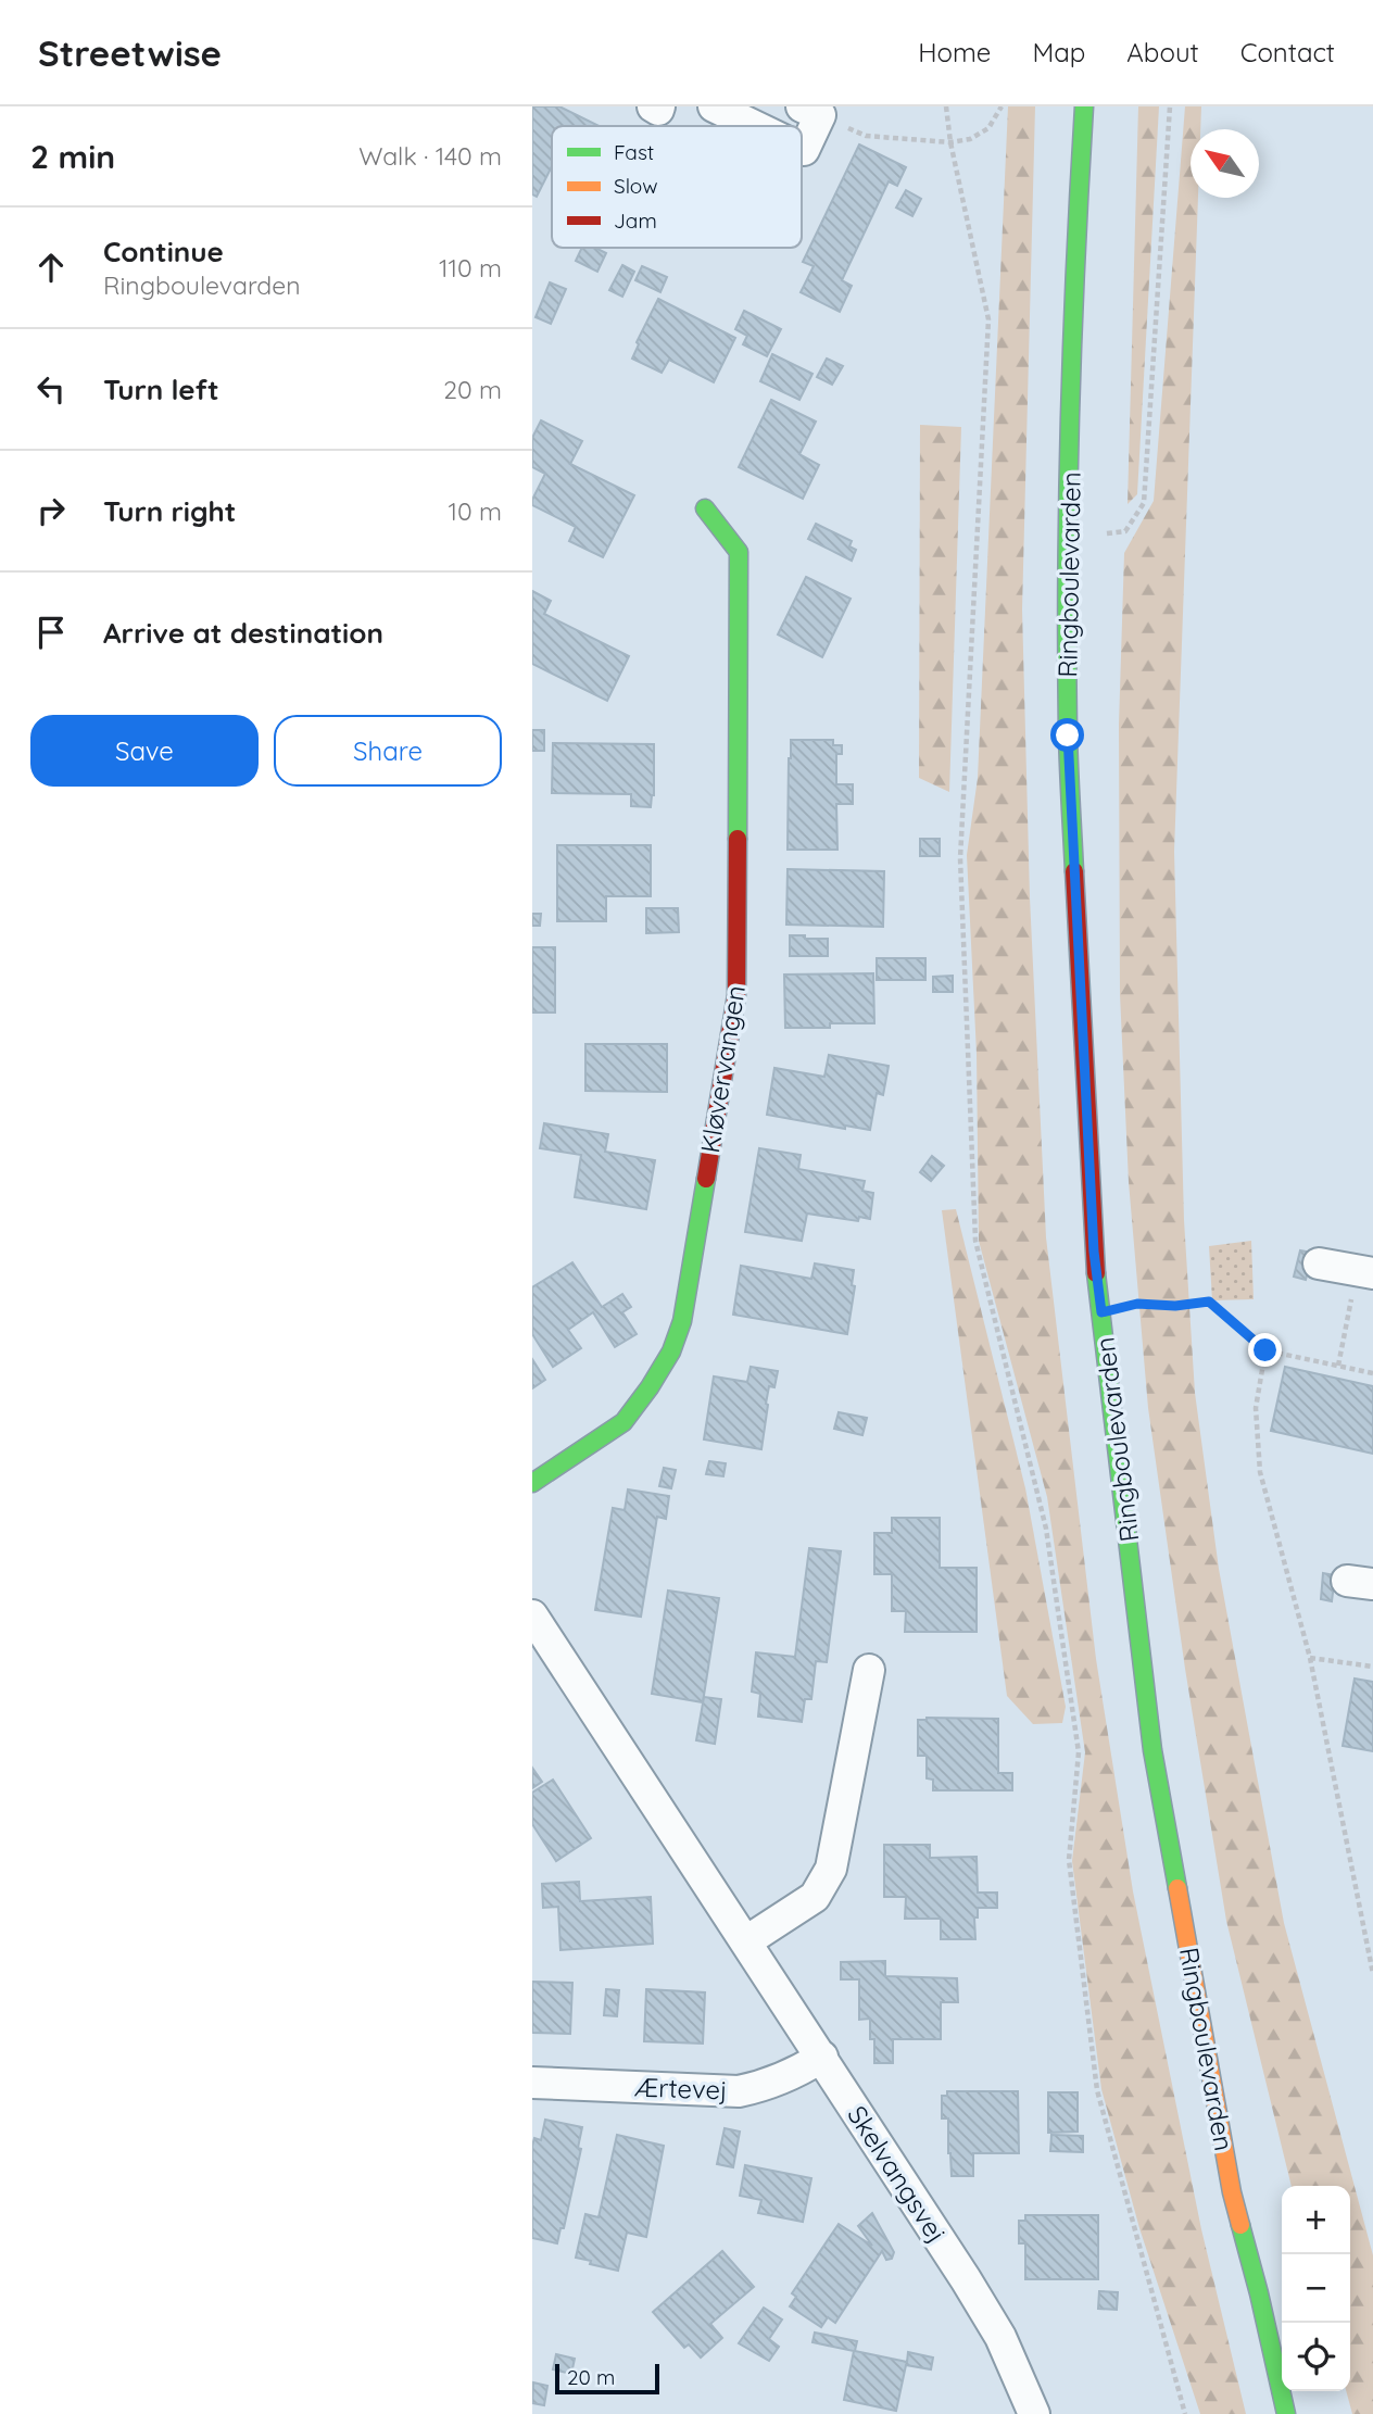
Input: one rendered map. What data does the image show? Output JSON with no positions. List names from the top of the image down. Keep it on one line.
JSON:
{"streets":{"main road":["Ringboulevarden","Kløvervangen"],"street":["Ærtevej","Skelvangsvej"]},"crossings":[["Ærtevej","Skelvangsvej"]],"legend":["Fast","Slow","Jam"],"scale_bar":"20 m","north":"top left","page":{"header":"Streetwise","nav":["Home","Map","About","Contact"],"heading":["2 min","Walk · 140 m"],"list":[["Continue","Ringboulevarden","110 m"],["Turn left","20 m"],["Turn right","10 m"],"Arrive at destination"],"buttons":["Save","Share"],"map_buttons":["+","−"],"scale":"20 m"}}
